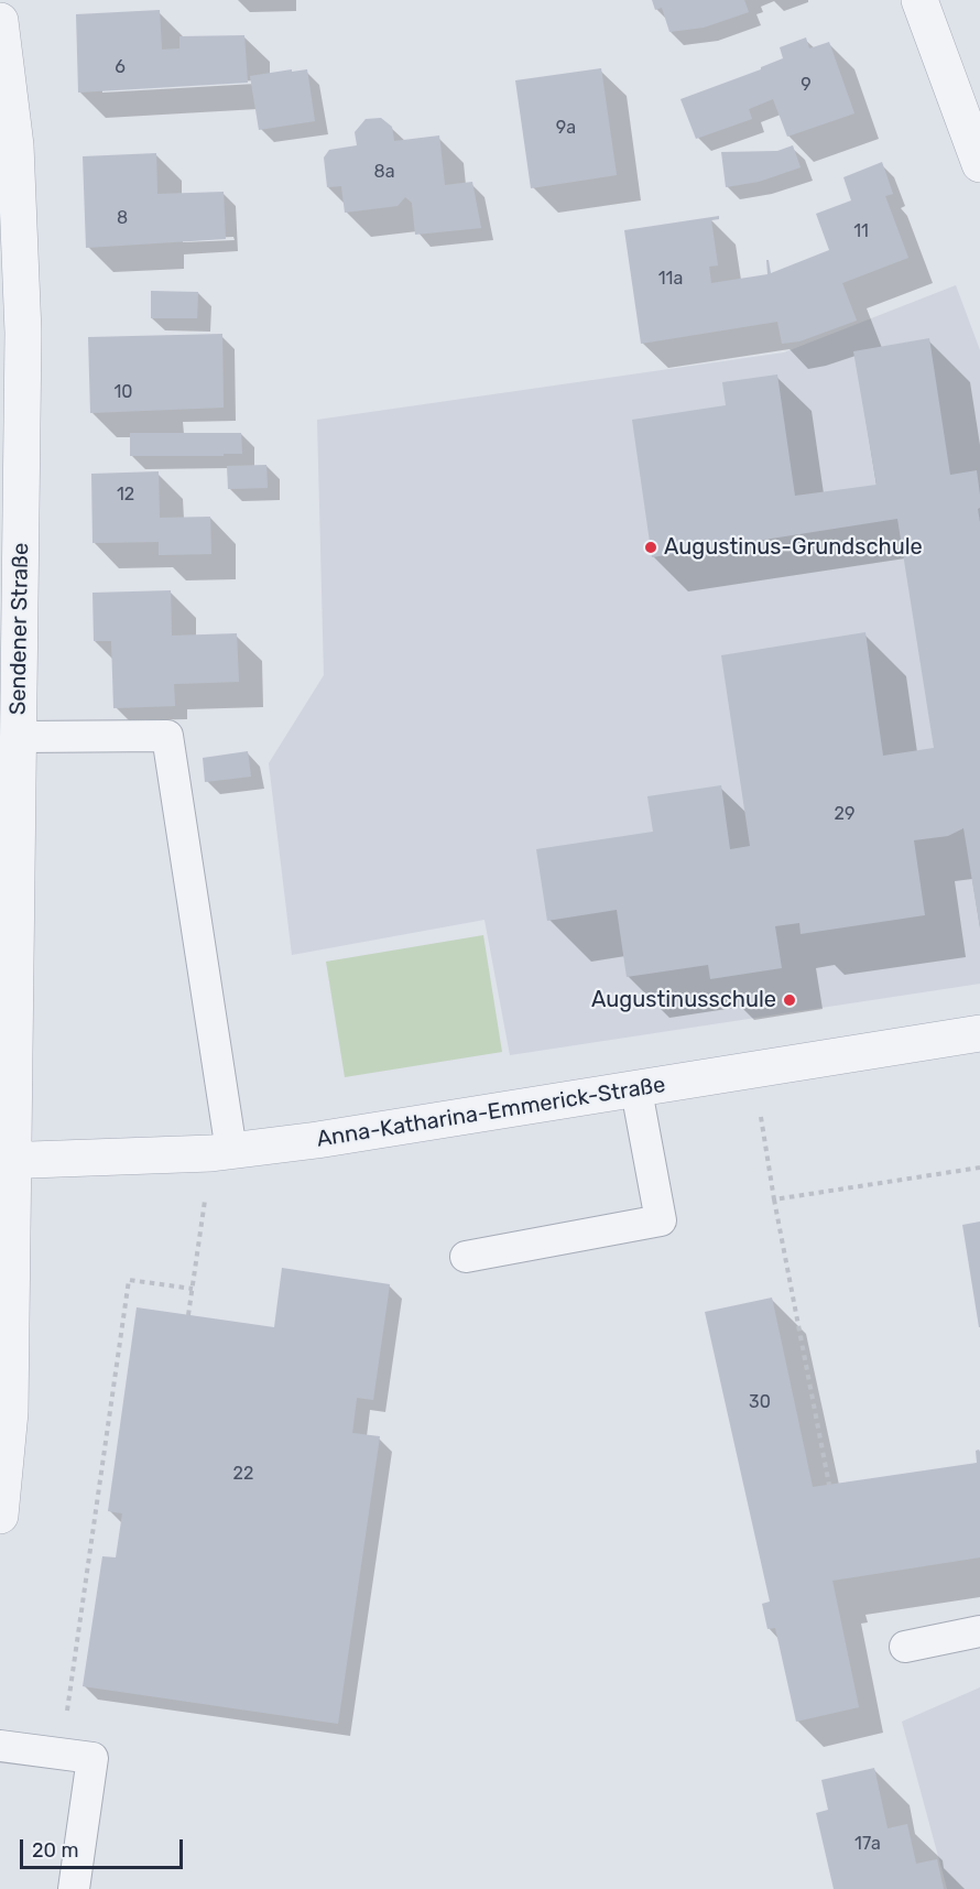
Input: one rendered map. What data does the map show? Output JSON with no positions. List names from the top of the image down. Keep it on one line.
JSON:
{"streets":{"street":["Sendener Straße","Anna-Katharina-Emmerick-Straße"]},"crossings":[["Sendener Straße","Anna-Katharina-Emmerick-Straße"]],"places":["Augustinus-Grundschule","Augustinusschule"],"house_numbers":["6","9","9a","8a","8","11","11a","10","12","29","30","22","17a"],"scale_bar":"20 m"}
